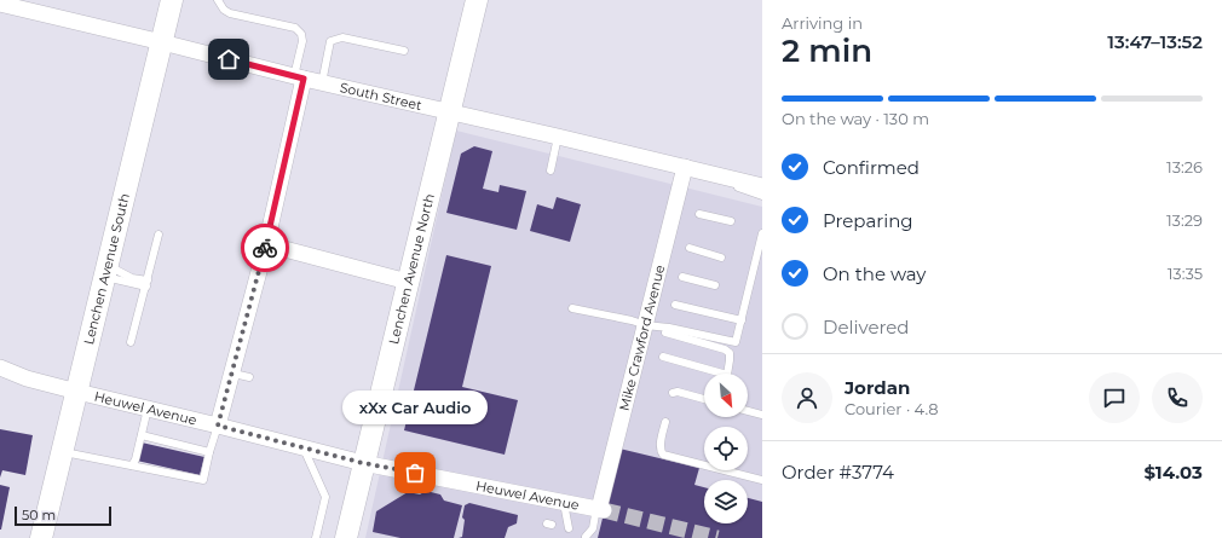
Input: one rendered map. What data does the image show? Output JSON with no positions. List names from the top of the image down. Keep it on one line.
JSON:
{"streets":{"main road":["Lenchen Avenue North","Lenchen Avenue South"],"street":["South Street","Mike Crawford Avenue","Heuwel Avenue"]},"crossings":[["South Street","Lenchen Avenue North"],["South Street","Lenchen Avenue South"],["South Street","Mike Crawford Avenue"],["Lenchen Avenue North","Heuwel Avenue"],["Lenchen Avenue South","Heuwel Avenue"],["Mike Crawford Avenue","Heuwel Avenue"]],"places":["xXx Car Audio"],"scale_bar":"50 m","north":"bottom right","page":{"heading":["2 min","Arriving in","13:47–13:52"],"panel":["Jordan","Courier · 4.8","Order #3774","$14.03"],"bar":"On the way · 130 m","list":[["Confirmed","13:26"],["Preparing","13:29"],["On the way","13:35"],"Delivered"],"bubble":"xXx Car Audio","scale":"50 m"}}
